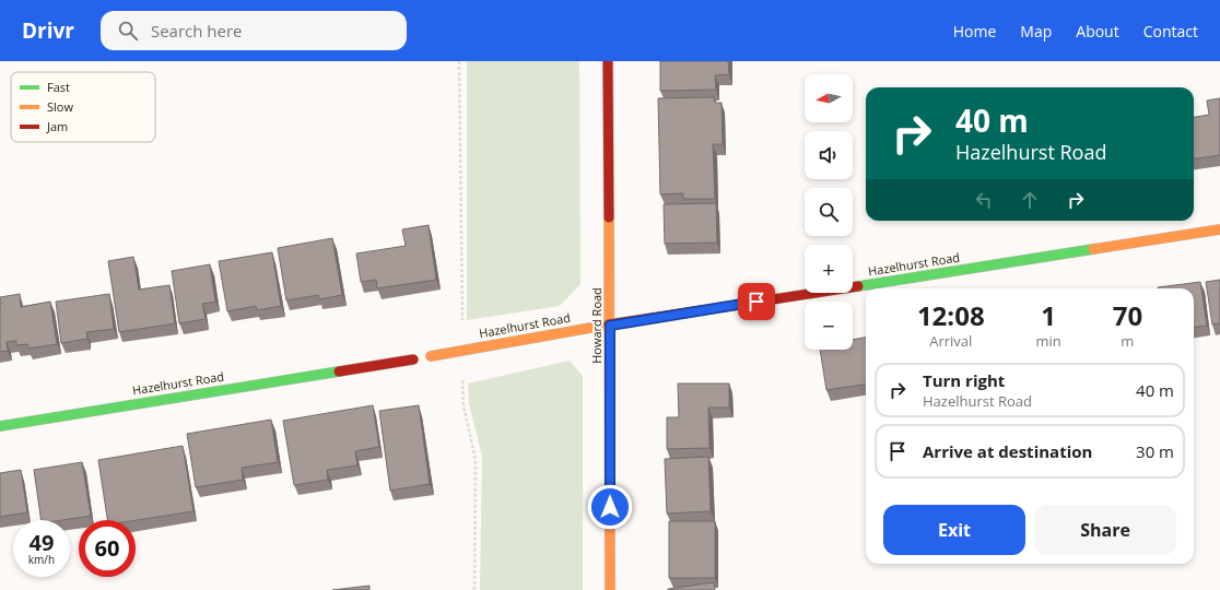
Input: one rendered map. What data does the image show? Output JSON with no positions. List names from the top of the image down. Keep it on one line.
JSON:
{"streets":{"street":["Hazelhurst Road","Howard Road"]},"crossings":[["Hazelhurst Road","Howard Road"]],"legend":["Fast","Slow","Jam"],"north":"left","page":{"header":"Drivr","search":"Search here","nav":["Home","Map","About","Contact"],"map_buttons":["+","−"],"turn":["40 m","Hazelhurst Road"],"eta":["12:08","Arrival","1","min","70","m"],"list":[{"name":"Turn right","note":"Hazelhurst Road","value":"40 m"},{"name":"Arrive at destination","value":"30 m"}],"buttons":["Exit","Share"],"speed":"49 km/h","limit":"60"}}
